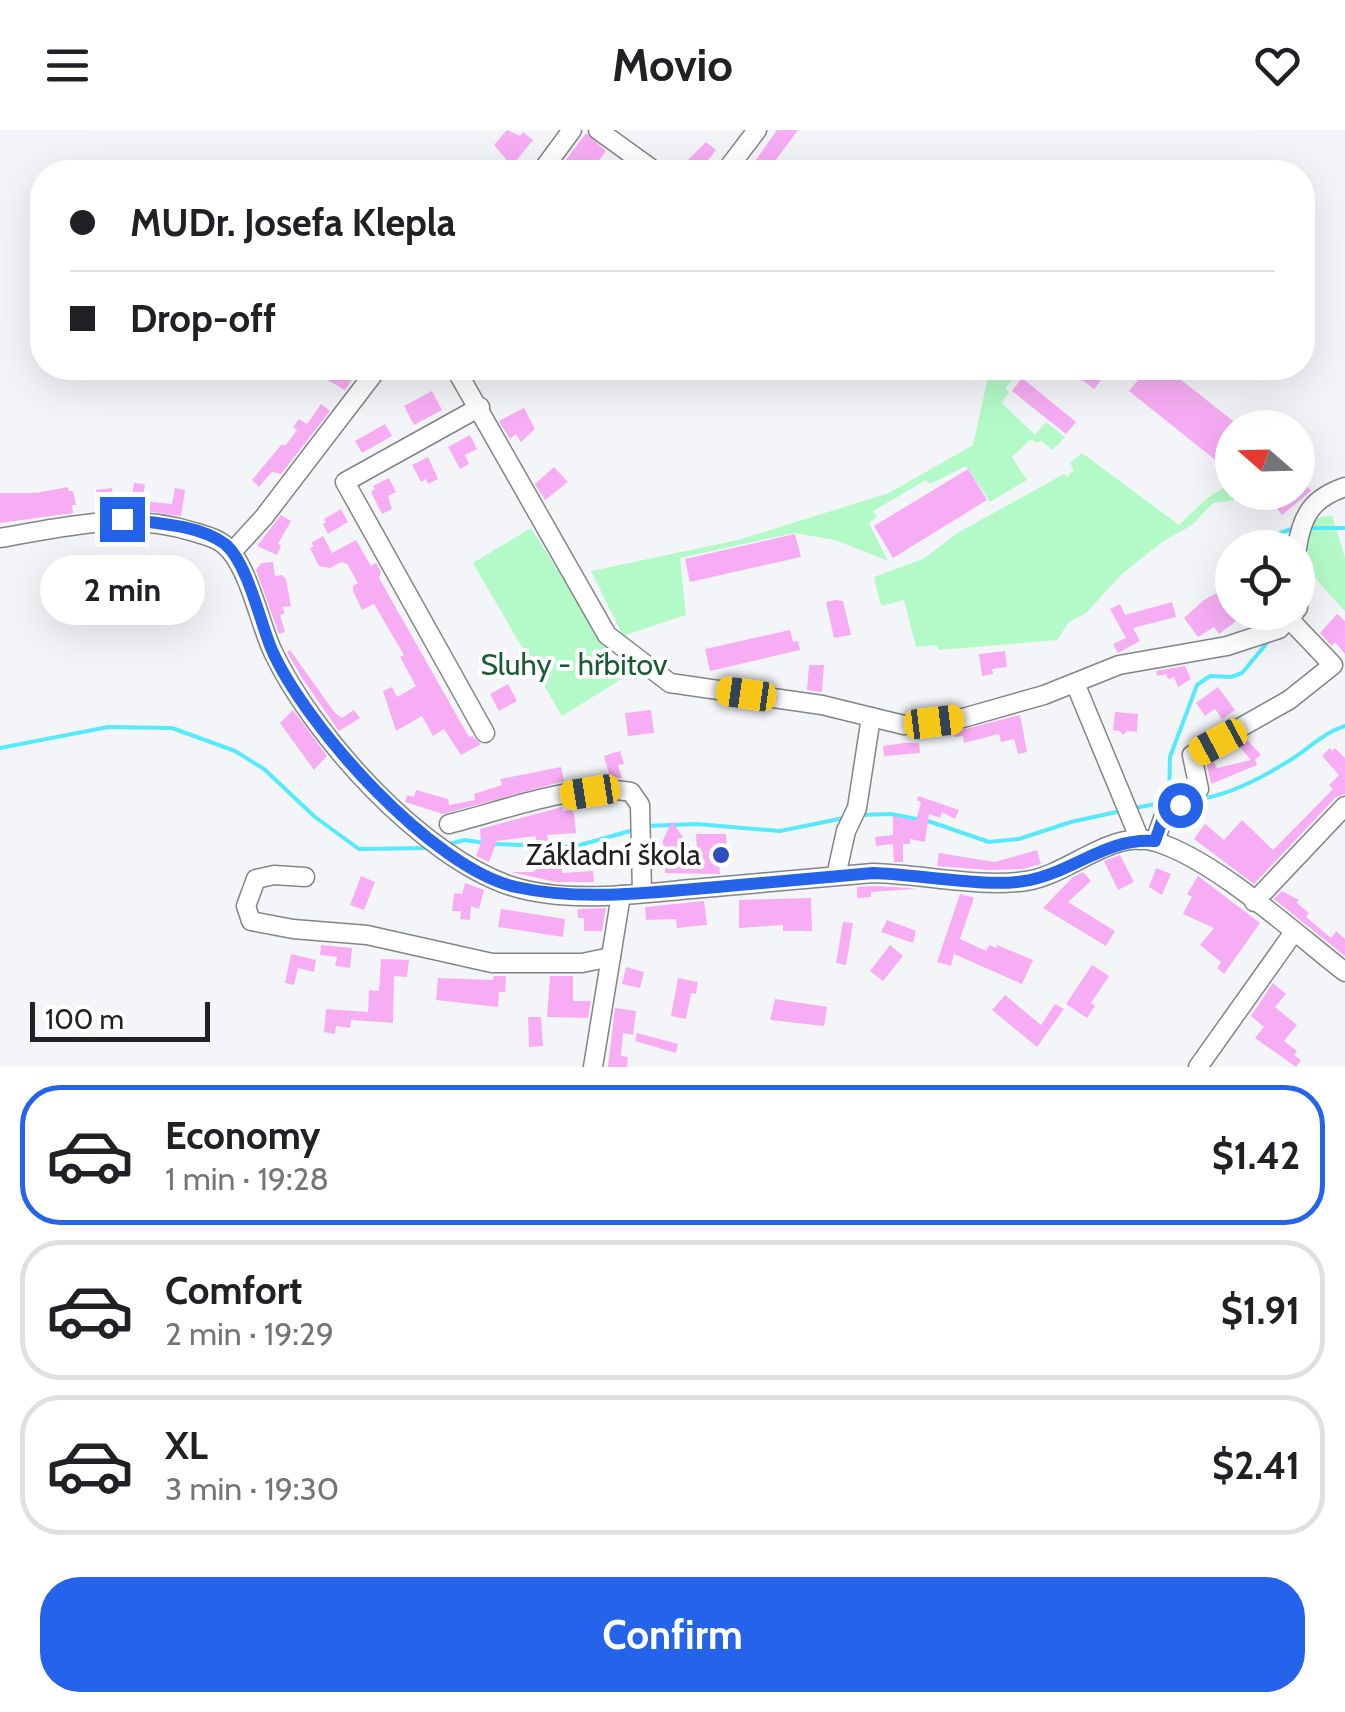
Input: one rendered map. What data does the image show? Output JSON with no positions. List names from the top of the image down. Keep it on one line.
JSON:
{"parks":["Sluhy - hřbitov"],"places":["Základní škola"],"scale_bar":"100 m","north":"left","page":{"header":"Movio","banner":["MUDr. Josefa Klepla","Drop-off"],"bubble":"2 min","scale":"100 m","list":[{"name":"Economy","note":"1 min · 19:28","value":"$1.42"},{"name":"Comfort","note":"2 min · 19:29","value":"$1.91"},{"name":"XL","note":"3 min · 19:30","value":"$2.41"}],"buttons":"Confirm"}}
